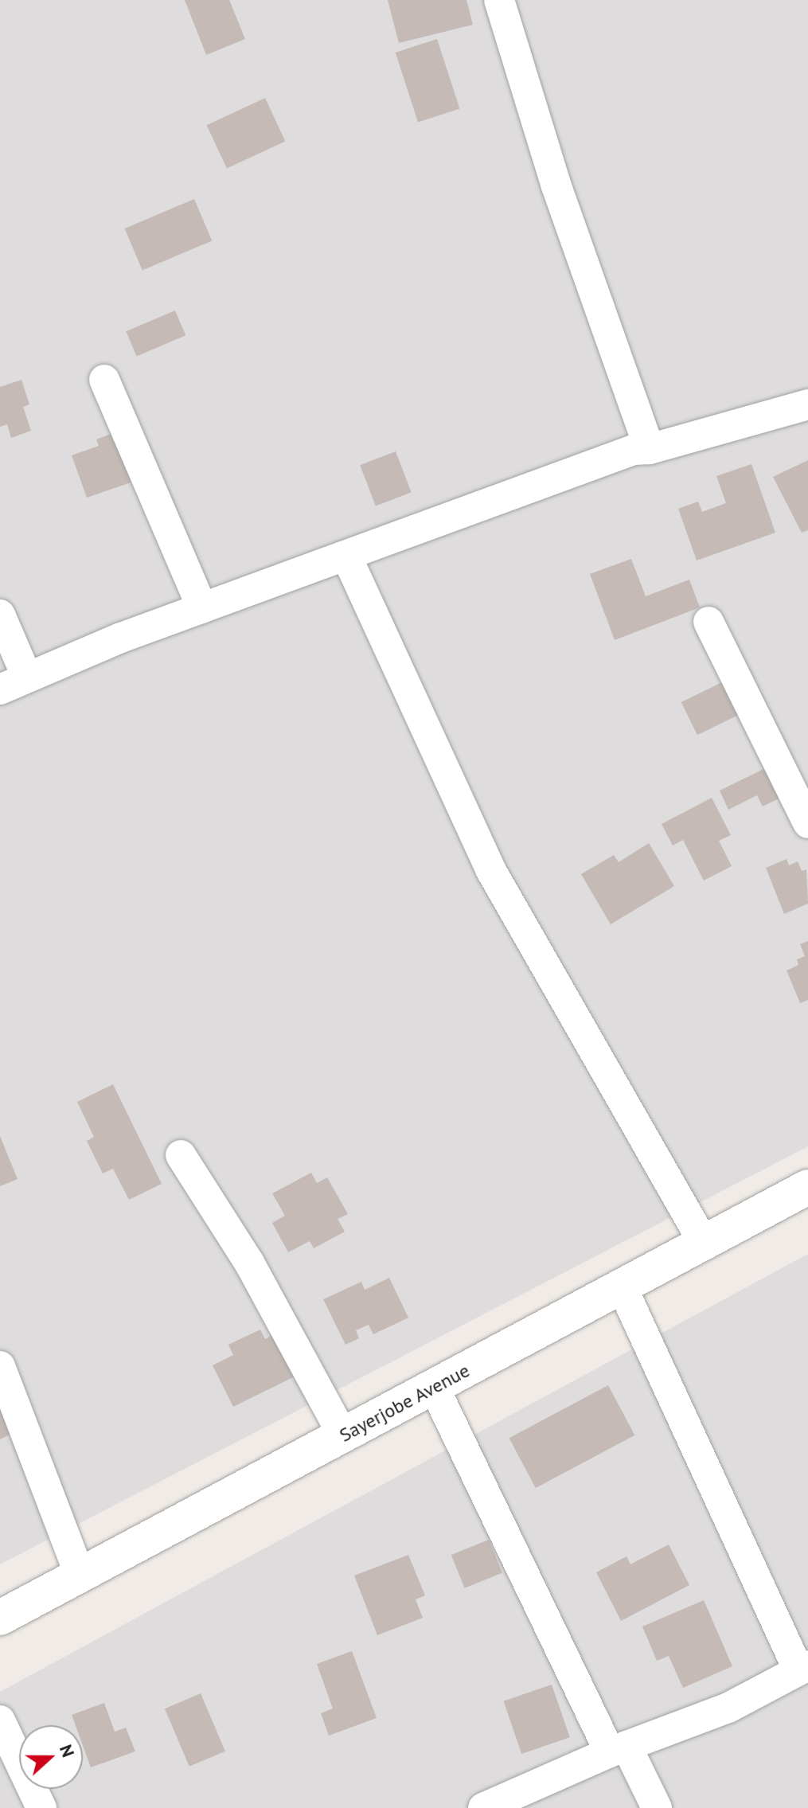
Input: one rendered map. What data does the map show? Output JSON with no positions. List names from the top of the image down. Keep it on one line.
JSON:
{"streets":{"street":["Sayerjobe Avenue"]},"north":"right"}
